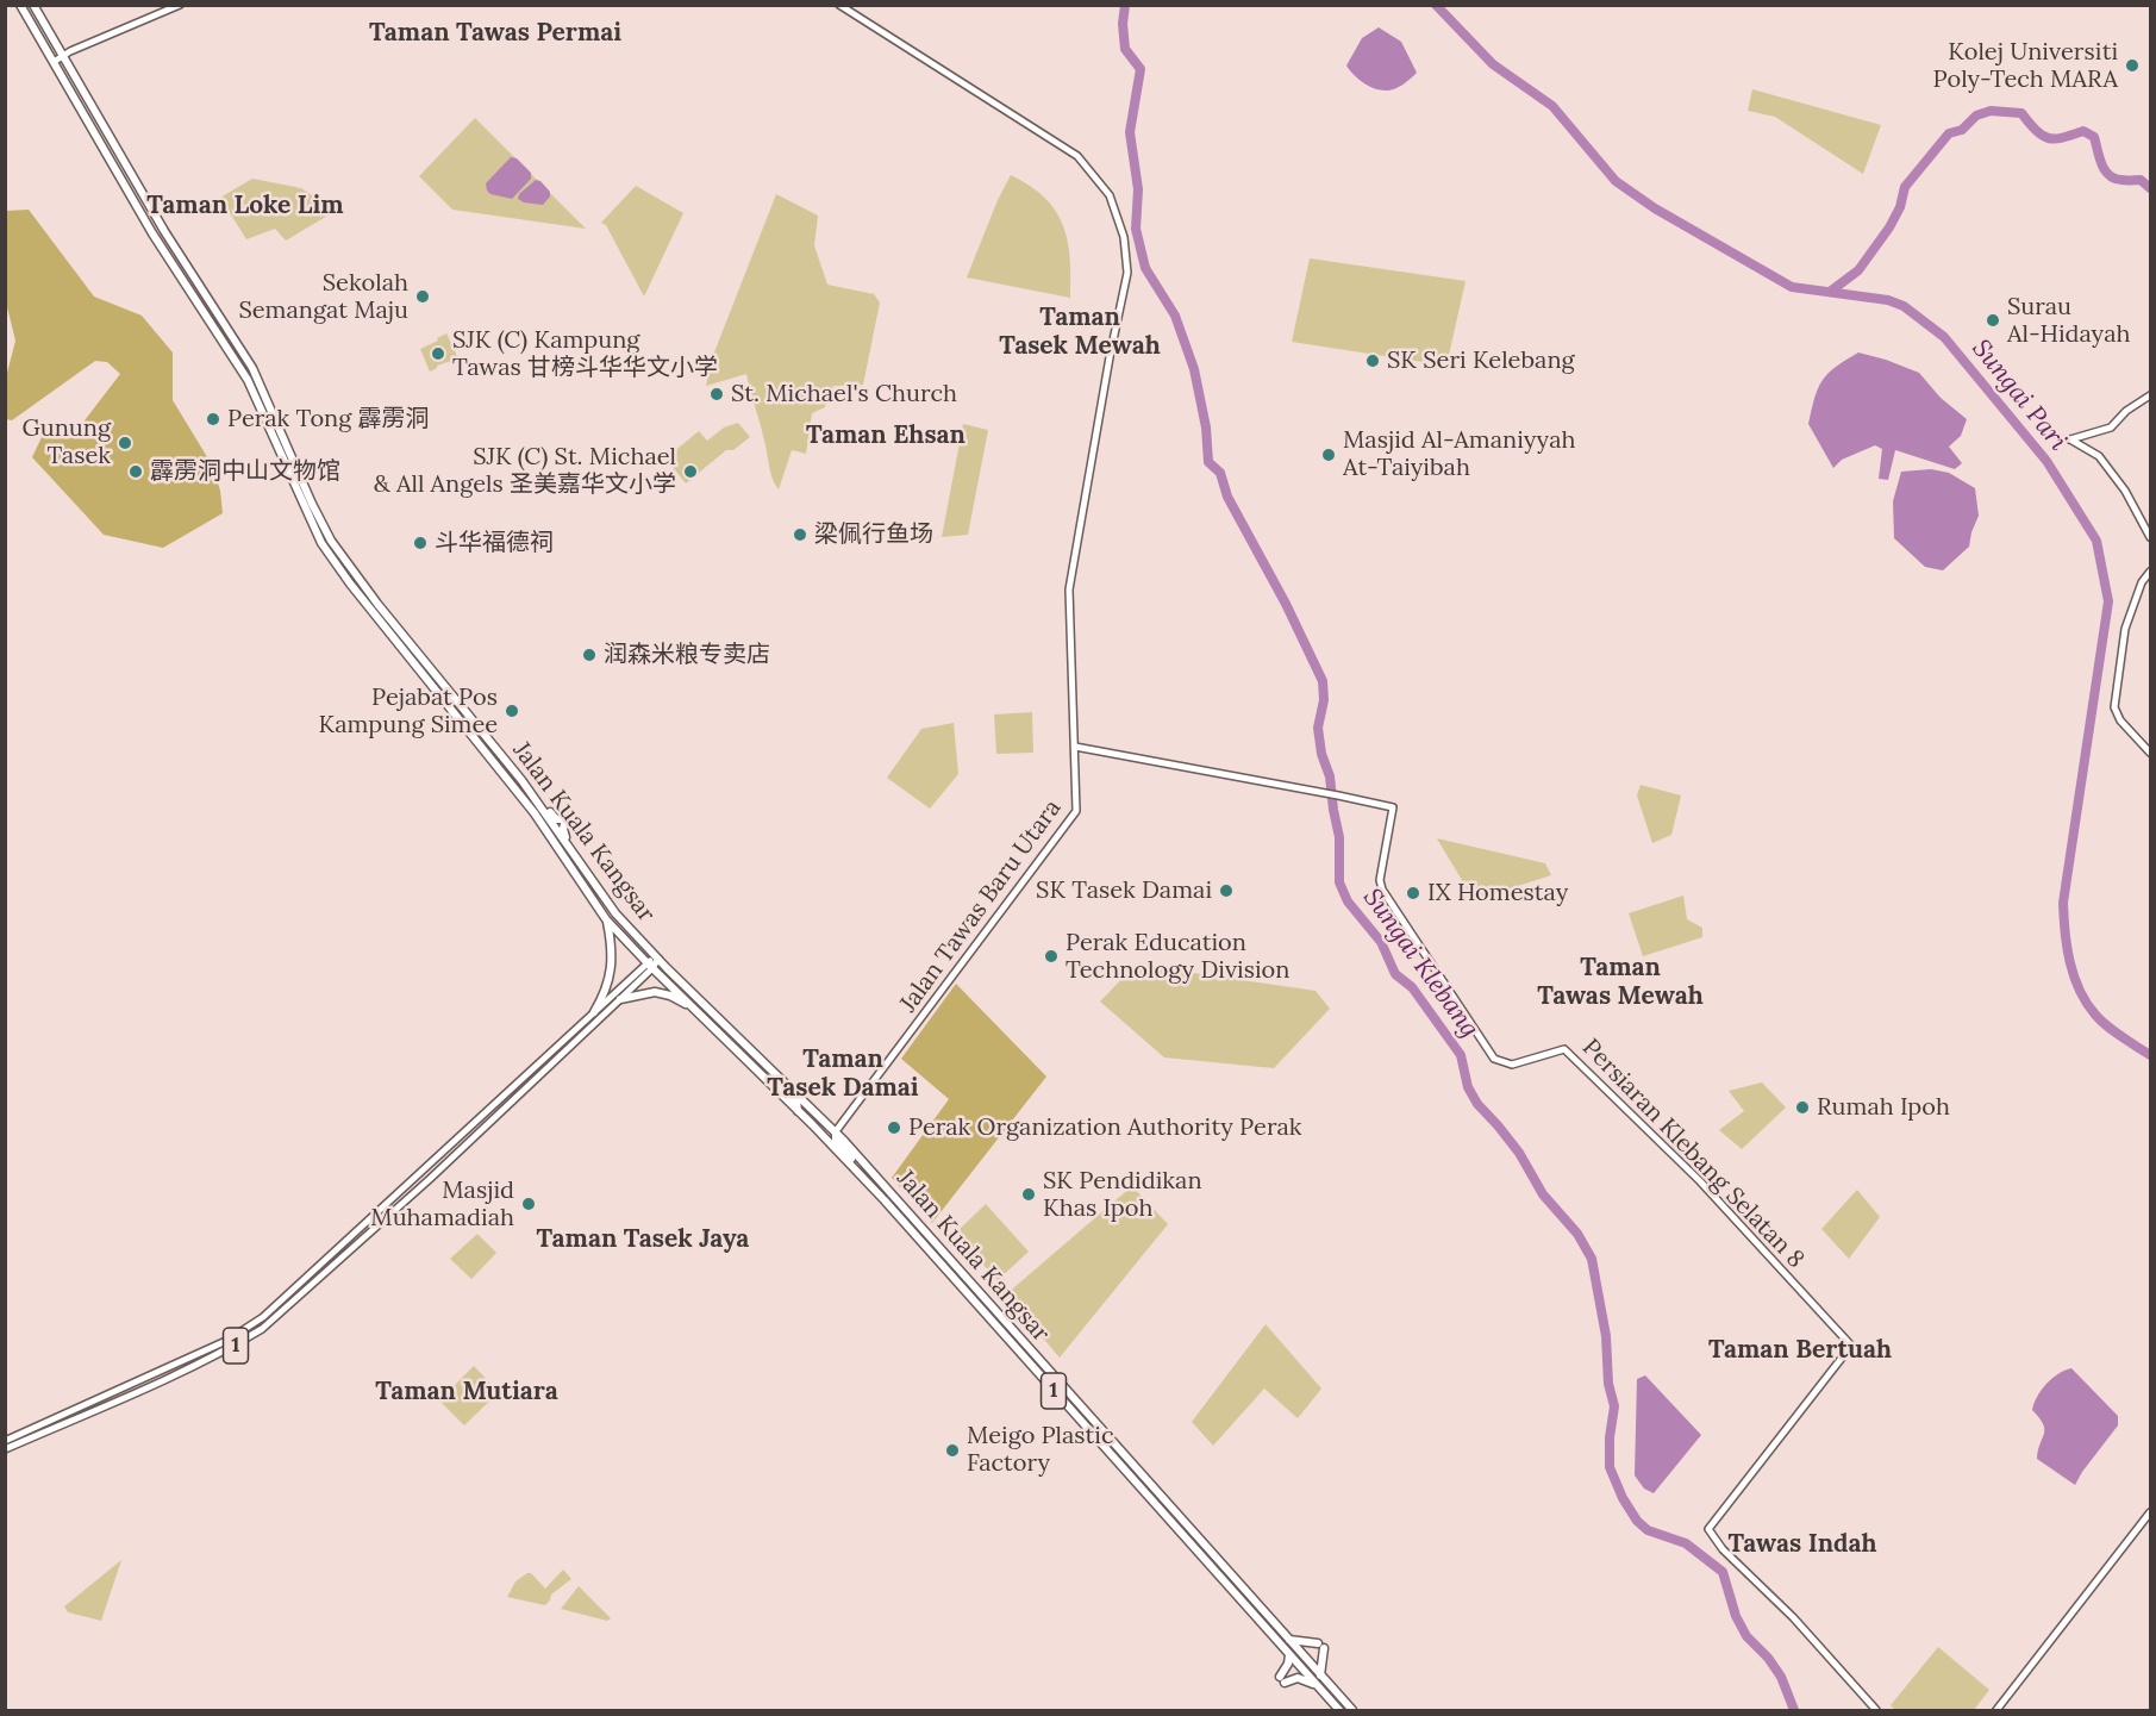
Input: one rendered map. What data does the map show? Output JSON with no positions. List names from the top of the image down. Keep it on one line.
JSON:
{"streets":{"highway":["Jalan Kuala Kangsar","1"],"street":["Jalan Tawas Baru Utara","Persiaran Klebang Selatan 8"]},"crossings":[["Jalan Kuala Kangsar","Jalan Tawas Baru Utara"],["Jalan Kuala Kangsar","1"],["Jalan Tawas Baru Utara","Persiaran Klebang Selatan 8"]],"districts":["Taman Tawas Permai","Taman Loke Lim","Taman Tasek Mewah","Taman Ehsan","Taman Tawas Mewah","Taman Tasek Damai","Taman Tasek Jaya","Taman Bertuah","Taman Mutiara","Tawas Indah"],"water":["Sungai Pari","Sungai Klebang"],"places":["Kolej Universiti Poly-Tech MARA","Sekolah Semangat Maju","Surau Al-Hidayah","SJK (C) Kampung Tawas 甘榜斗华华文小学","SK Seri Kelebang","St. Michael's Church","Perak Tong 霹雳洞","Gunung Tasek","Masjid Al-Amaniyyah At-Taiyibah","霹雳洞中山文物馆","SJK (C) St. Michael & All Angels 圣美嘉华文小学","梁佩行鱼场","斗华福德祠","润森米粮专卖店","Pejabat Pos Kampung Simee","SK Tasek Damai","IX Homestay","Perak Education Technology Division","Rumah Ipoh","Perak Organization Authority Perak","SK Pendidikan Khas Ipoh","Masjid Muhamadiah","Meigo Plastic Factory"]}
